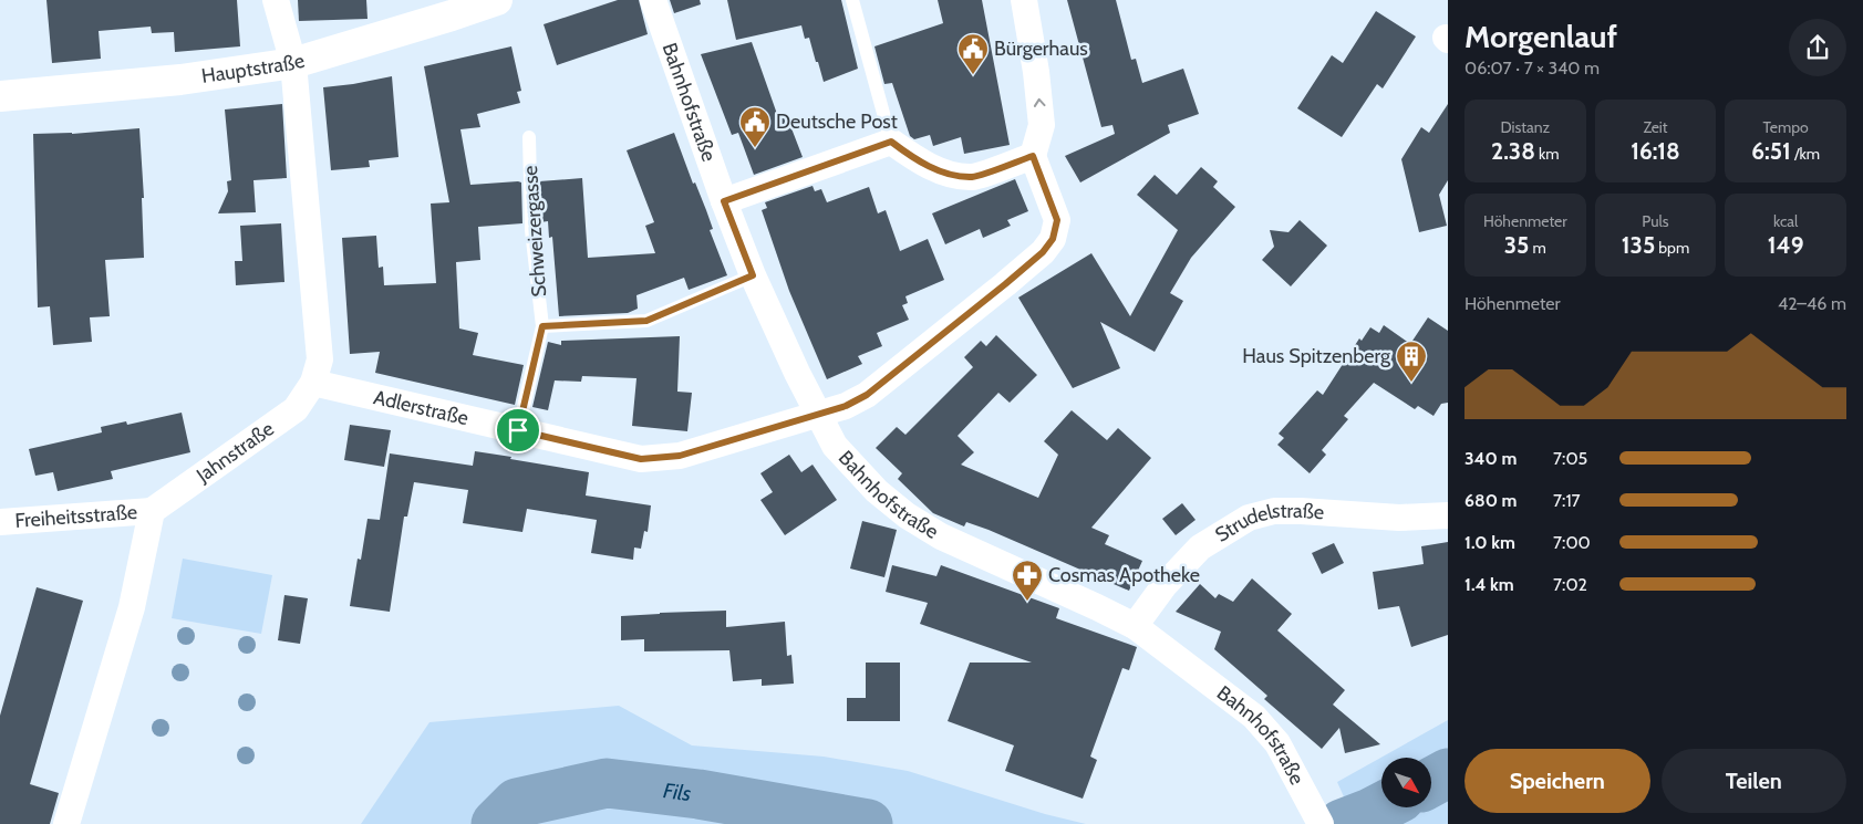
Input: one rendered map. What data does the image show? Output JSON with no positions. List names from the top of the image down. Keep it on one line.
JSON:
{"streets":{"main road":["Hauptstraße"],"street":["Bahnhofstraße","Adlerstraße","Jahnstraße","Freiheitsstraße","Strudelstraße"],"lane":["Schweizergasse"]},"crossings":[["Hauptstraße","Jahnstraße"],["Bahnhofstraße","Adlerstraße"],["Bahnhofstraße","Strudelstraße"],["Schweizergasse","Adlerstraße"],["Adlerstraße","Jahnstraße"],["Jahnstraße","Freiheitsstraße"]],"water":["Fils"],"places":{"public building":["Bürgerhaus","Deutsche Post"],"building":["Haus Spitzenberg"],"pharmacy":["Cosmas Apotheke"]},"north":"bottom right","page":{"heading":["Morgenlauf","06:07 · 7 × 340 m"],"stats":[["Distanz","2.38 km"],["Zeit","16:18"],["Tempo","6:51 /km"],["Höhenmeter","35 m"],["Puls","135 bpm"],["kcal","149"]],"chart":["Höhenmeter","42–46 m"],"list":[{"name":"340 m","note":"7:05"},{"name":"680 m","note":"7:17"},{"name":"1.0 km","note":"7:00"},{"name":"1.4 km","note":"7:02"}],"buttons":["Speichern","Teilen"]}}
